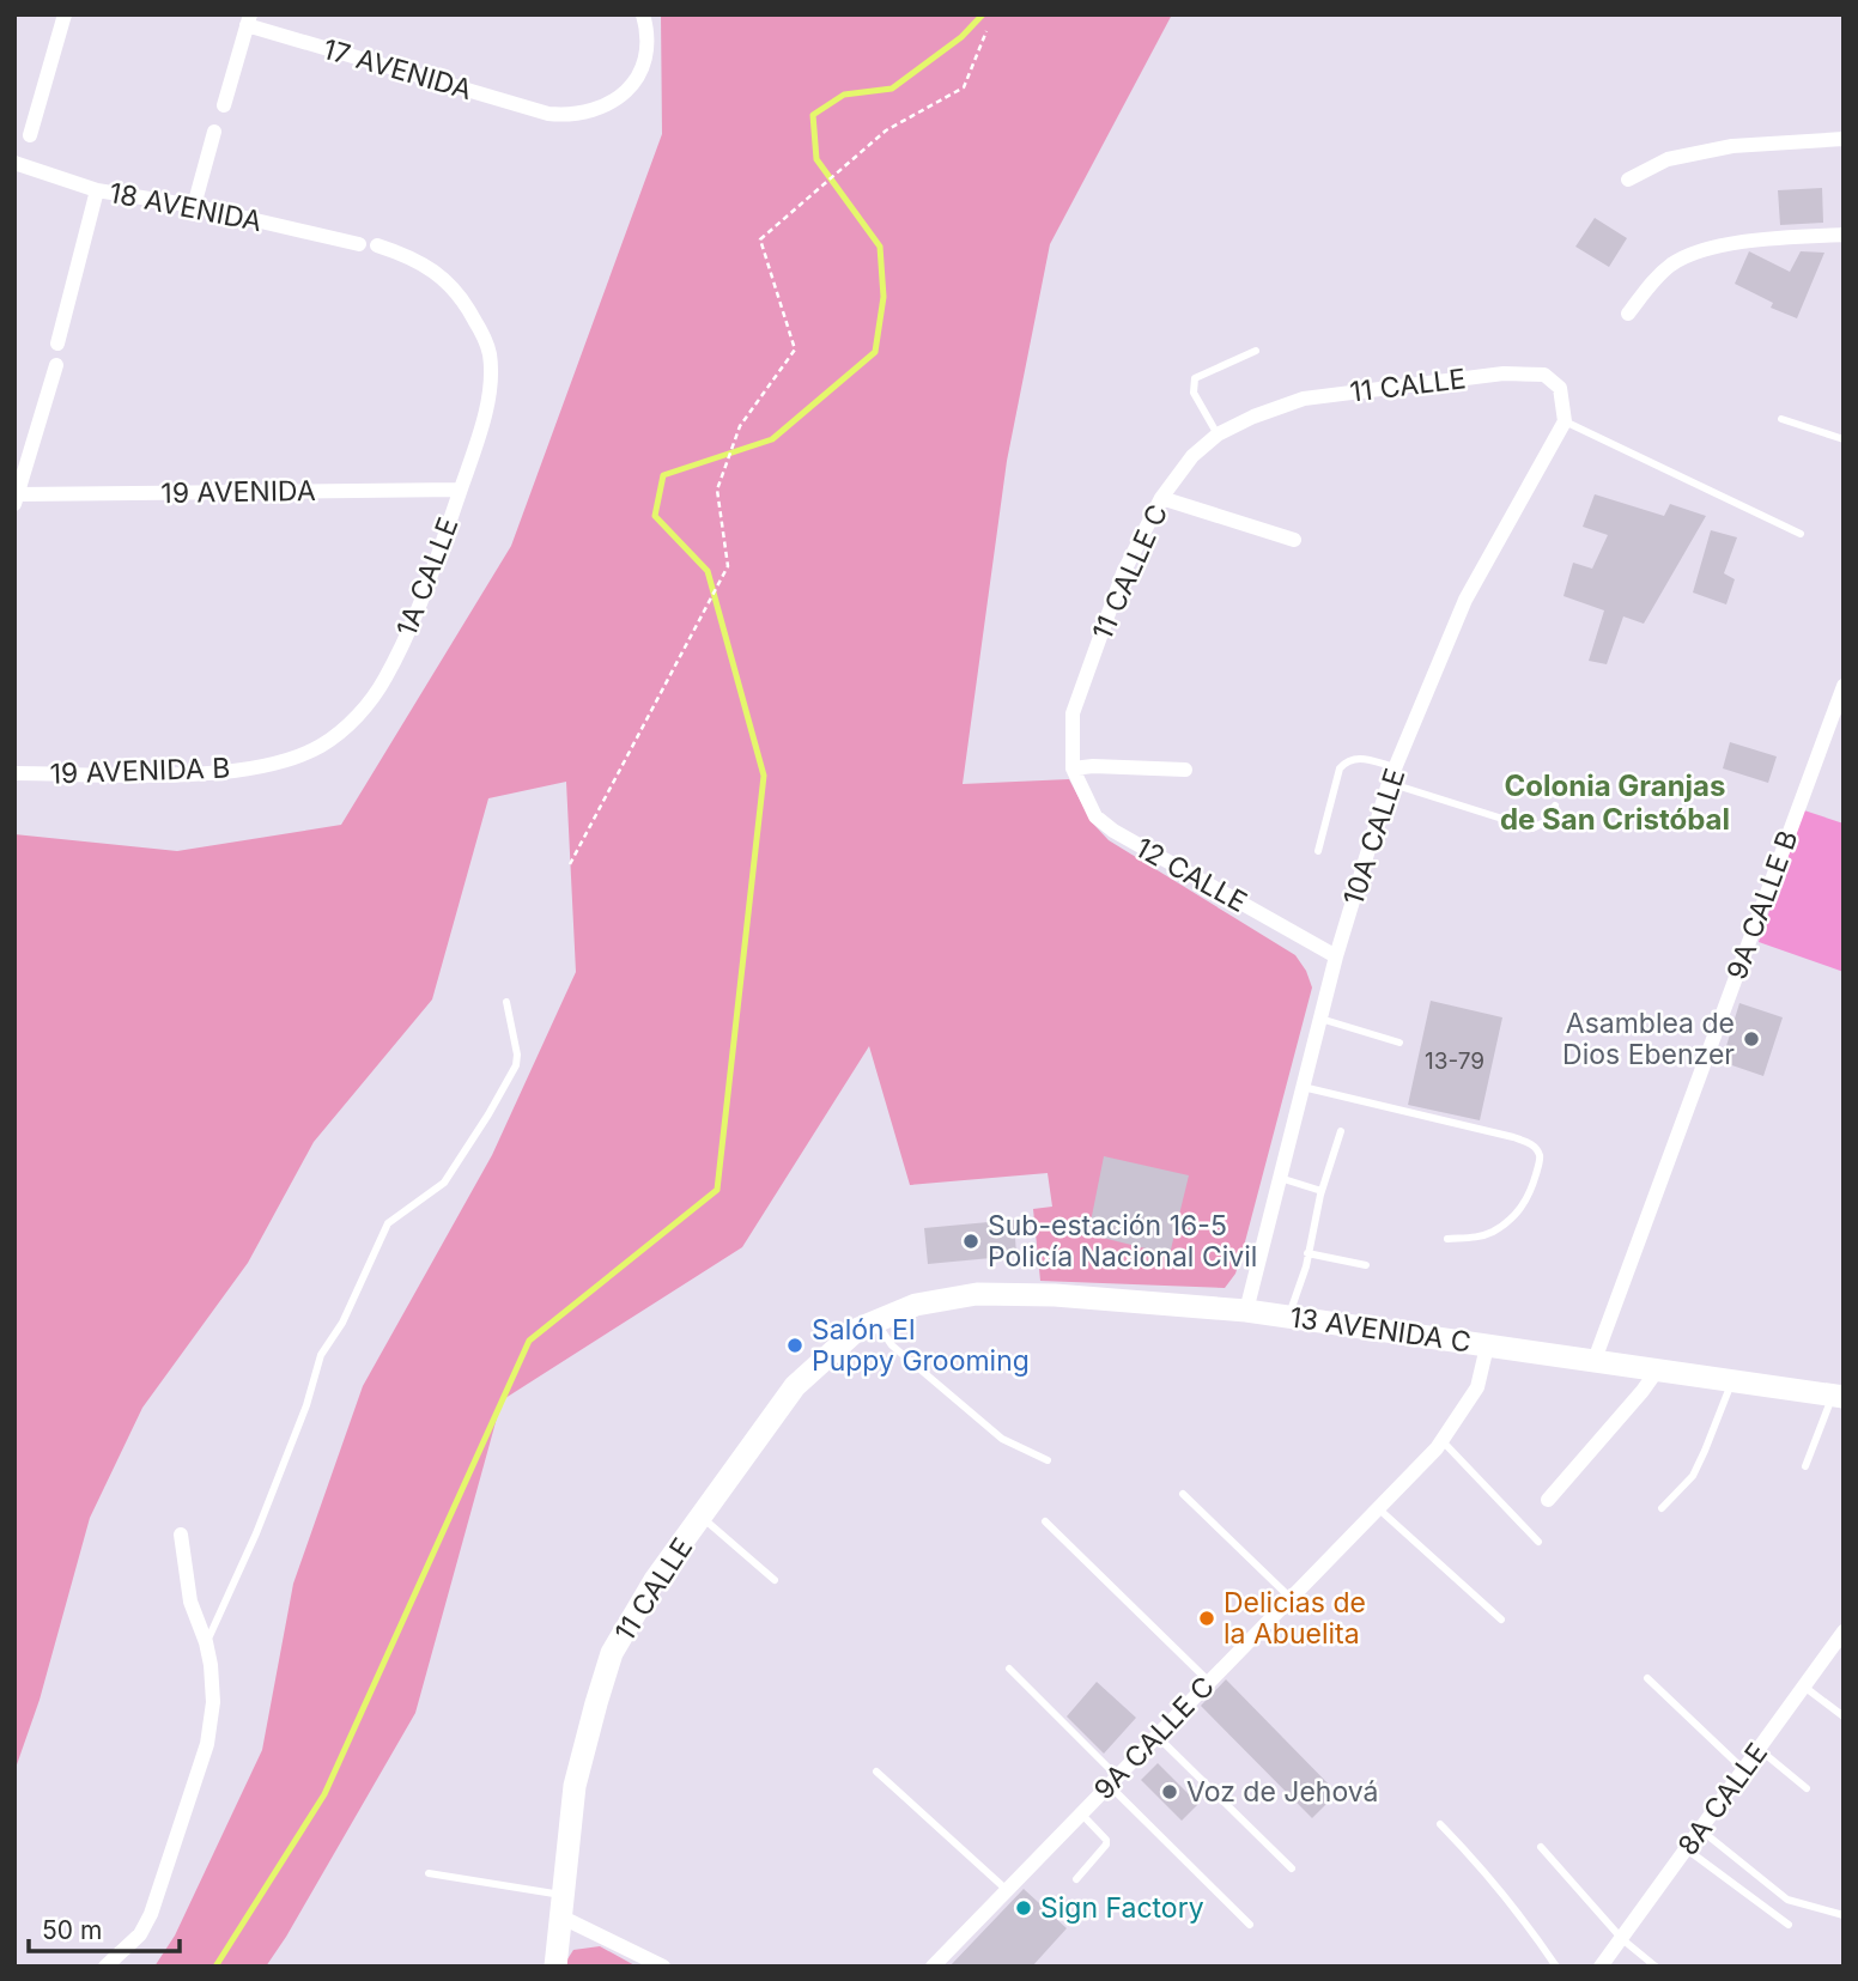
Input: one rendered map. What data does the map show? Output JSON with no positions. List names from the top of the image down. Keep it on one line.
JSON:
{"streets":{"street":["17 AVENIDA","18 AVENIDA","11 CALLE","19 AVENIDA","11 CALLE C","1A CALLE","19 AVENIDA B","10A CALLE","12 CALLE","9A CALLE B","13 AVENIDA C","9A CALLE C","8A CALLE"]},"crossings":[["11 CALLE","11 CALLE C"],["11 CALLE","10A CALLE"],["11 CALLE","13 AVENIDA C"],["19 AVENIDA","1A CALLE"],["11 CALLE C","12 CALLE"],["1A CALLE","19 AVENIDA B"],["10A CALLE","12 CALLE"],["10A CALLE","13 AVENIDA C"],["9A CALLE B","13 AVENIDA C"],["13 AVENIDA C","9A CALLE C"]],"districts":["Colonia Granjas de San Cristóbal"],"places":["Asamblea de Dios Ebenzer","Sub-estación 16-5 Policía Nacional Civil","Salón El Puppy Grooming","Delicias de la Abuelita","Voz de Jehová","Sign Factory"],"house_numbers":["13-79"],"scale_bar":"50 m"}
